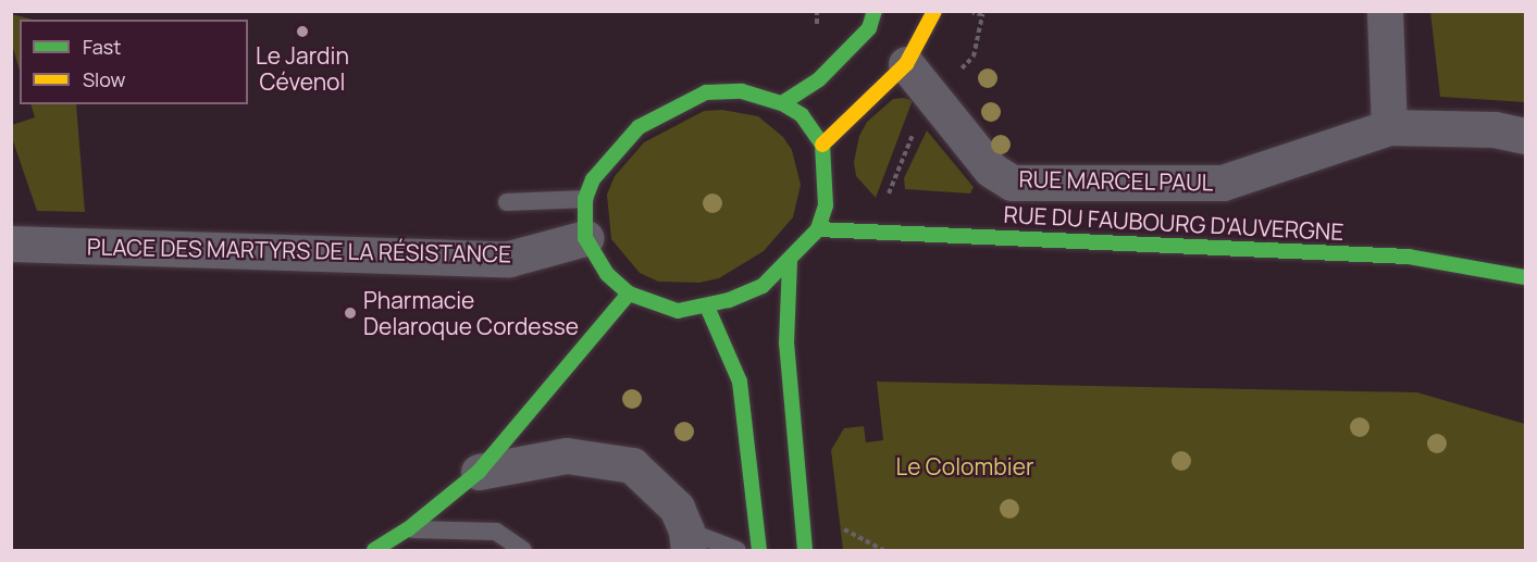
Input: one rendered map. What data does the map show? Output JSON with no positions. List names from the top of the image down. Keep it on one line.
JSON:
{"streets":{"main road":["RUE DU FAUBOURG D'AUVERGNE"],"street":["RUE MARCEL PAUL","PLACE DES MARTYRS DE LA RÉSISTANCE"]},"crossings":[["RUE DU FAUBOURG D'AUVERGNE","PLACE DES MARTYRS DE LA RÉSISTANCE"]],"parks":["Le Colombier"],"places":["Le Jardin Cévenol","Pharmacie Delaroque Cordesse"],"legend":["Fast","Slow"]}
